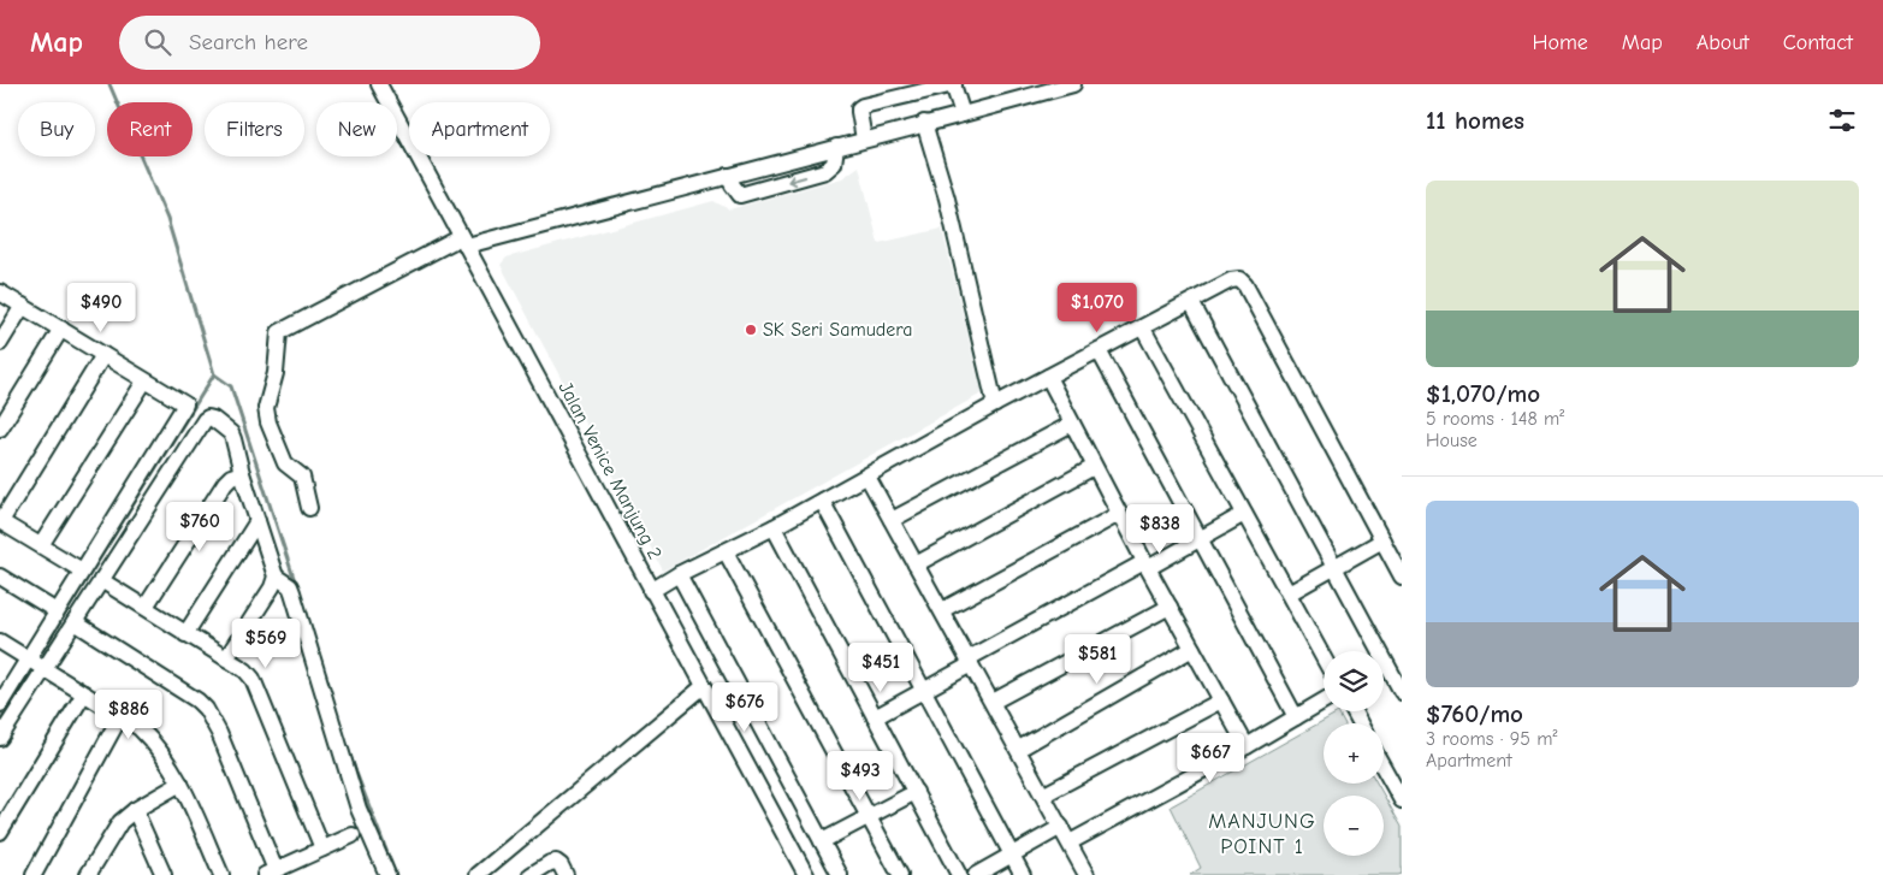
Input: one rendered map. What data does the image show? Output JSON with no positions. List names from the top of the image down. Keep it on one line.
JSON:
{"streets":{"street":["Jalan Venice Manjung 2"]},"districts":["MANJUNG POINT 1"],"places":["SK Seri Samudera"],"page":{"header":"Map","search":"Search here","nav":["Home","Map","About","Contact"],"heading":"11 homes","chip":["Buy","Rent","Filters","New","Apartment"],"list":[{"name":"$1,070/mo","note":"5 rooms · 148 m² · House"},{"name":"$760/mo","note":"3 rooms · 95 m² · Apartment"}],"price":["$490","$1,070","$760","$838","$569","$581","$451","$676","$886","$667","$493"],"map_buttons":["+","−"]}}
